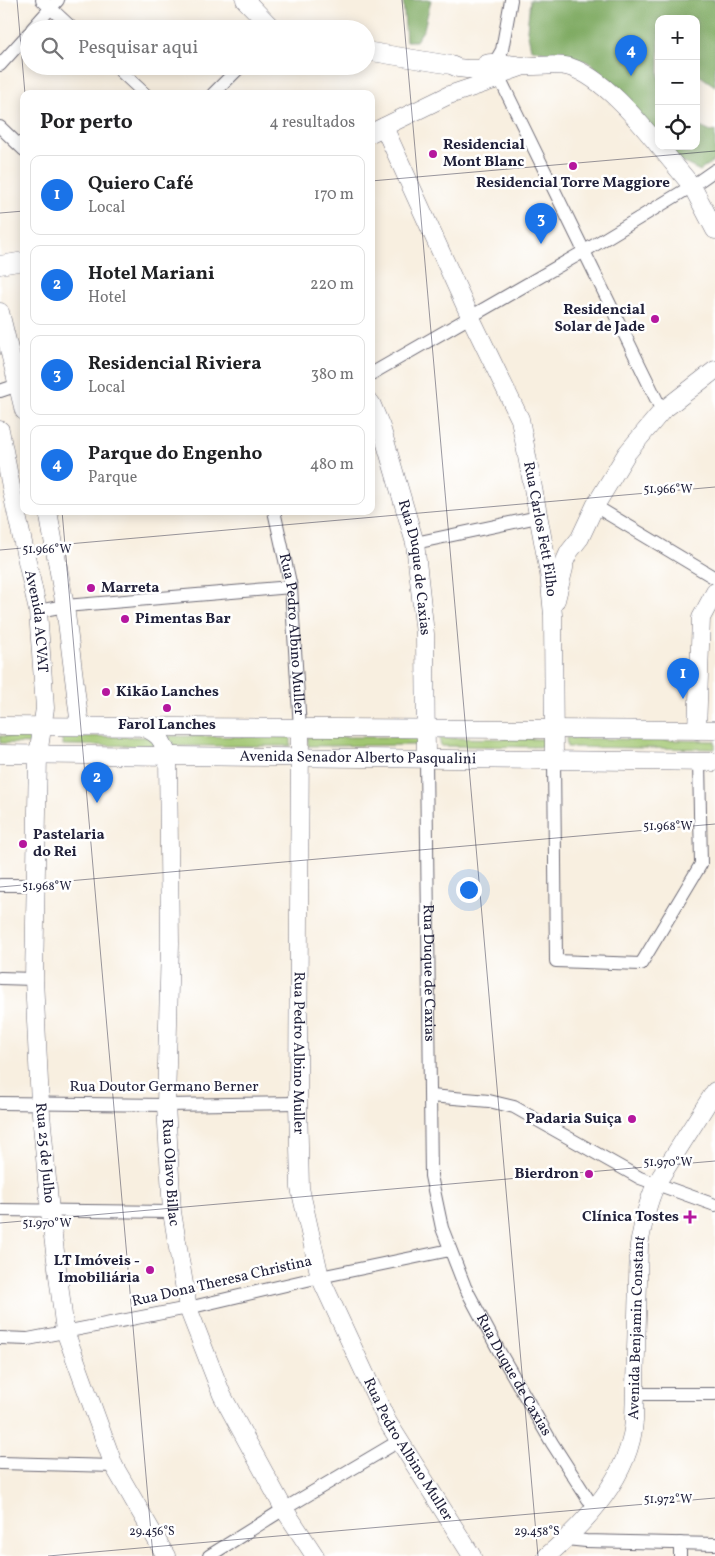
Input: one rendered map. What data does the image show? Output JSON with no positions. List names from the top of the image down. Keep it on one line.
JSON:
{"streets":{"street":["Rua Carlos Fett Filho","Rua Duque de Caxias","Avenida ACVAT","Rua Pedro Albino Muller","Avenida Senador Alberto Pasqualini","Rua Doutor Germano Berner","Rua 25 de Julho","Rua Olavo Billac","Rua Dona Theresa Christina","Avenida Benjamin Constant"]},"crossings":[["Rua Carlos Fett Filho","Avenida Senador Alberto Pasqualini"],["Rua Duque de Caxias","Avenida Senador Alberto Pasqualini"],["Rua Duque de Caxias","Rua Dona Theresa Christina"],["Rua Duque de Caxias","Avenida Benjamin Constant"],["Avenida ACVAT","Avenida Senador Alberto Pasqualini"],["Avenida ACVAT","Rua 25 de Julho"],["Rua Pedro Albino Muller","Avenida Senador Alberto Pasqualini"],["Rua Pedro Albino Muller","Rua Doutor Germano Berner"],["Rua Pedro Albino Muller","Rua Dona Theresa Christina"],["Avenida Senador Alberto Pasqualini","Rua 25 de Julho"],["Avenida Senador Alberto Pasqualini","Rua Olavo Billac"],["Rua Doutor Germano Berner","Rua 25 de Julho"],["Rua Doutor Germano Berner","Rua Olavo Billac"],["Rua 25 de Julho","Rua Dona Theresa Christina"],["Rua Olavo Billac","Rua Dona Theresa Christina"]],"places":{"other":["Residencial Mont Blanc","Residencial Torre Maggiore","Residencial Solar de Jade","Marreta","Pimentas Bar","Kikão Lanches","Farol Lanches","Pastelaria do Rei","Padaria Suiça","Bierdron","LT Imóveis - Imobiliária"],"health":["Clínica Tostes"]},"page":{"map_buttons":["+","−"],"search":"Pesquisar aqui","pins":["4","3","1","2"],"heading":["Por perto","4 resultados"],"list":[{"mark":"1","name":"Quiero Café","note":"Local","value":"170 m"},{"mark":"2","name":"Hotel Mariani","note":"Hotel","value":"220 m"},{"mark":"3","name":"Residencial Riviera","note":"Local","value":"380 m"},{"mark":"4","name":"Parque do Engenho","note":"Parque","value":"480 m"}]},"coordinates":["51.966°W","51.968°W","51.970°W","51.972°W","29.456°S","29.458°S"]}
